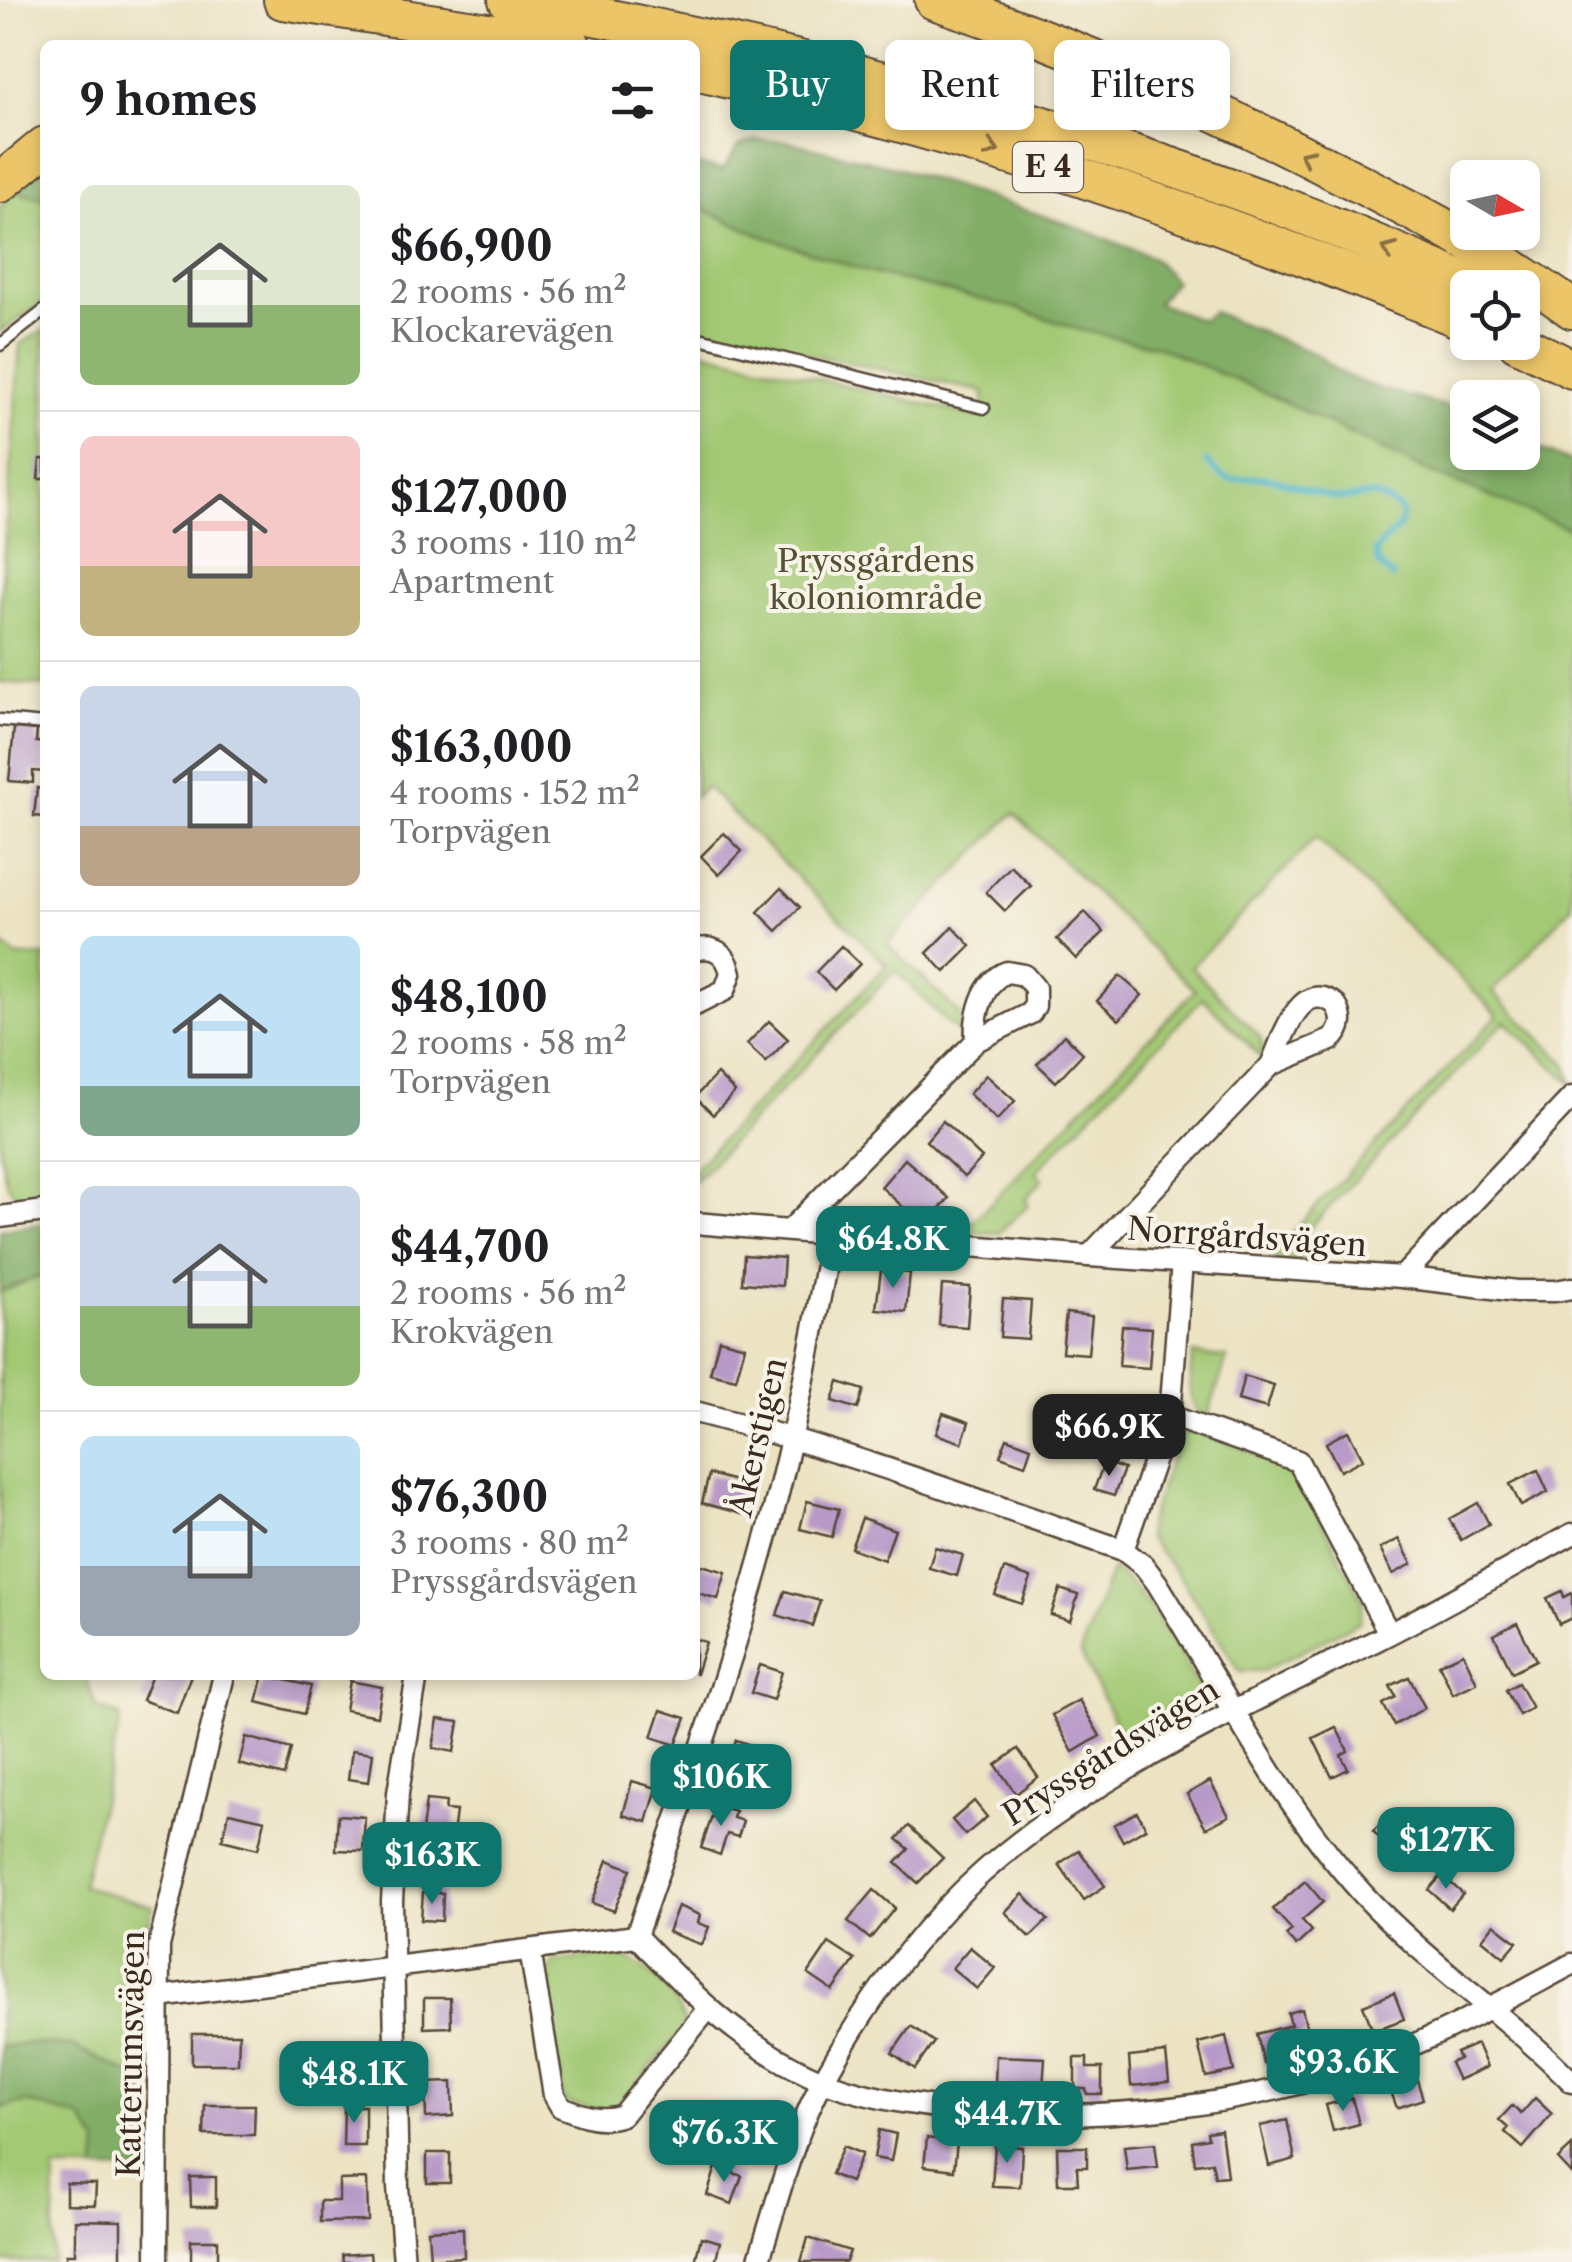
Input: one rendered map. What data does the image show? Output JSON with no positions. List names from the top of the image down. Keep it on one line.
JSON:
{"streets":{"highway":["E 4"],"street":["Norrgårdsvägen","Åkerstigen","Pryssgårdsvägen","Katterumsvägen"]},"crossings":[["Norrgårdsvägen","Åkerstigen"]],"parks":["Pryssgårdens koloniområde"],"north":"right","page":{"chip":["Buy","Rent","Filters"],"heading":"9 homes","list":[{"name":"$66,900","note":"2 rooms · 56 m² · Klockarevägen"},{"name":"$127,000","note":"3 rooms · 110 m² · Apartment"},{"name":"$163,000","note":"4 rooms · 152 m² · Torpvägen"},{"name":"$48,100","note":"2 rooms · 58 m² · Torpvägen"},{"name":"$44,700","note":"2 rooms · 56 m² · Krokvägen"},{"name":"$76,300","note":"3 rooms · 80 m² · Pryssgårdsvägen"}],"price":["$64.8K","$66.9K","$106K","$127K","$163K","$93.6K","$48.1K","$44.7K","$76.3K"]}}
